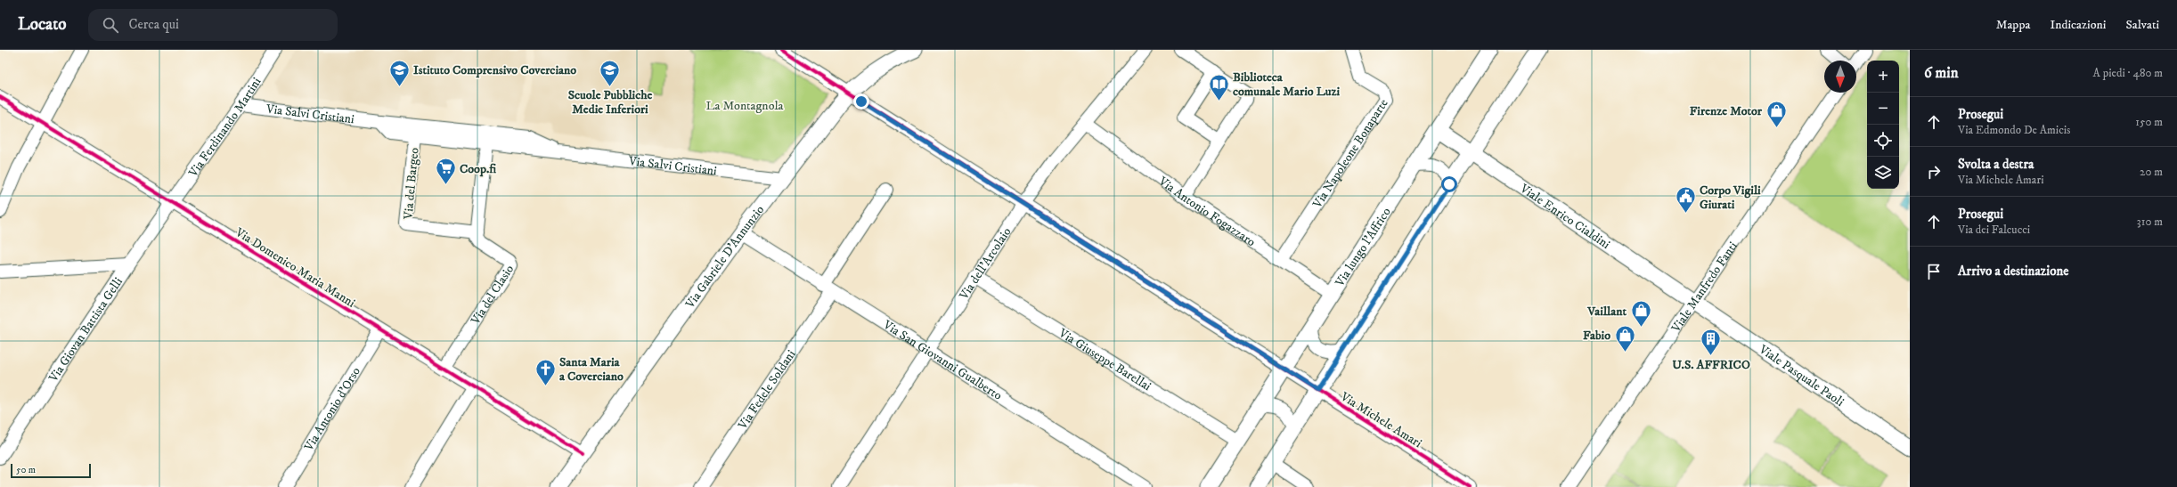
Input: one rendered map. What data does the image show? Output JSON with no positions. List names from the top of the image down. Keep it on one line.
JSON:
{"streets":{"street":["Via Salvi Cristiani","Via Ferdinando Martini","Via Napoleone Bonaparte","Via del Bargeo","Via Antonio Fogazzaro","Viale Enrico Cialdini","Via lungo l'Affrico","Via Gabriele D'Annunzio","Via dell'Arcolaio","Via Domenico Maria Manni","Viale Manfredo Fanti","Via del Clasio","Via Giovan Battista Gelli","Via Giuseppe Barellai","Via San Giovanni Gualberto","Viale Pasquale Paoli","Via Fedele Soldani","Via Antonio d'Orso","Via Michele Amari"]},"crossings":[["Via Salvi Cristiani","Via Ferdinando Martini"],["Via Salvi Cristiani","Via del Bargeo"],["Via Salvi Cristiani","Via Gabriele D'Annunzio"],["Via Ferdinando Martini","Via Domenico Maria Manni"],["Via Ferdinando Martini","Via Giovan Battista Gelli"],["Via Napoleone Bonaparte","Via Antonio Fogazzaro"],["Via del Bargeo","Via del Clasio"],["Via Antonio Fogazzaro","Via lungo l'Affrico"],["Via Antonio Fogazzaro","Via dell'Arcolaio"],["Viale Enrico Cialdini","Via lungo l'Affrico"],["Viale Enrico Cialdini","Viale Manfredo Fanti"],["Viale Enrico Cialdini","Viale Pasquale Paoli"],["Via lungo l'Affrico","Via Giuseppe Barellai"],["Via lungo l'Affrico","Via Michele Amari"],["Via Gabriele D'Annunzio","Via Domenico Maria Manni"],["Via Gabriele D'Annunzio","Via San Giovanni Gualberto"],["Via Gabriele D'Annunzio","Via Michele Amari"],["Via dell'Arcolaio","Via Giuseppe Barellai"],["Via dell'Arcolaio","Via San Giovanni Gualberto"],["Via dell'Arcolaio","Via Michele Amari"],["Via Domenico Maria Manni","Via del Clasio"],["Via Domenico Maria Manni","Via Giovan Battista Gelli"],["Via Domenico Maria Manni","Via Antonio d'Orso"],["Viale Manfredo Fanti","Viale Pasquale Paoli"],["Via San Giovanni Gualberto","Via Fedele Soldani"]],"parks":["La Montagnola"],"places":{"school or university":["Istituto Comprensivo Coverciano","Scuole Pubbliche Medie Inferiori"],"library":["Biblioteca comunale Mario Luzi"],"shop":["Firenze Motor","Vaillant","Fabio"],"supermarket":["Coop.fi"],"public building":["Corpo Vigili Giurati"],"building":["U.S. AFFRICO"],"church":["Santa Maria a Coverciano"]},"scale_bar":"50 m","north":"bottom","page":{"header":"Locato","search":"Cerca qui","nav":["Mappa","Indicazioni","Salvati"],"heading":["6 min","A piedi · 480 m"],"map_buttons":["+","−"],"list":[["Prosegui","Via Edmondo De Amicis","150 m"],["Svolta a destra","Via Michele Amari","20 m"],["Prosegui","Via dei Falcucci","310 m"],"Arrivo a destinazione"],"scale":"50 m"}}
